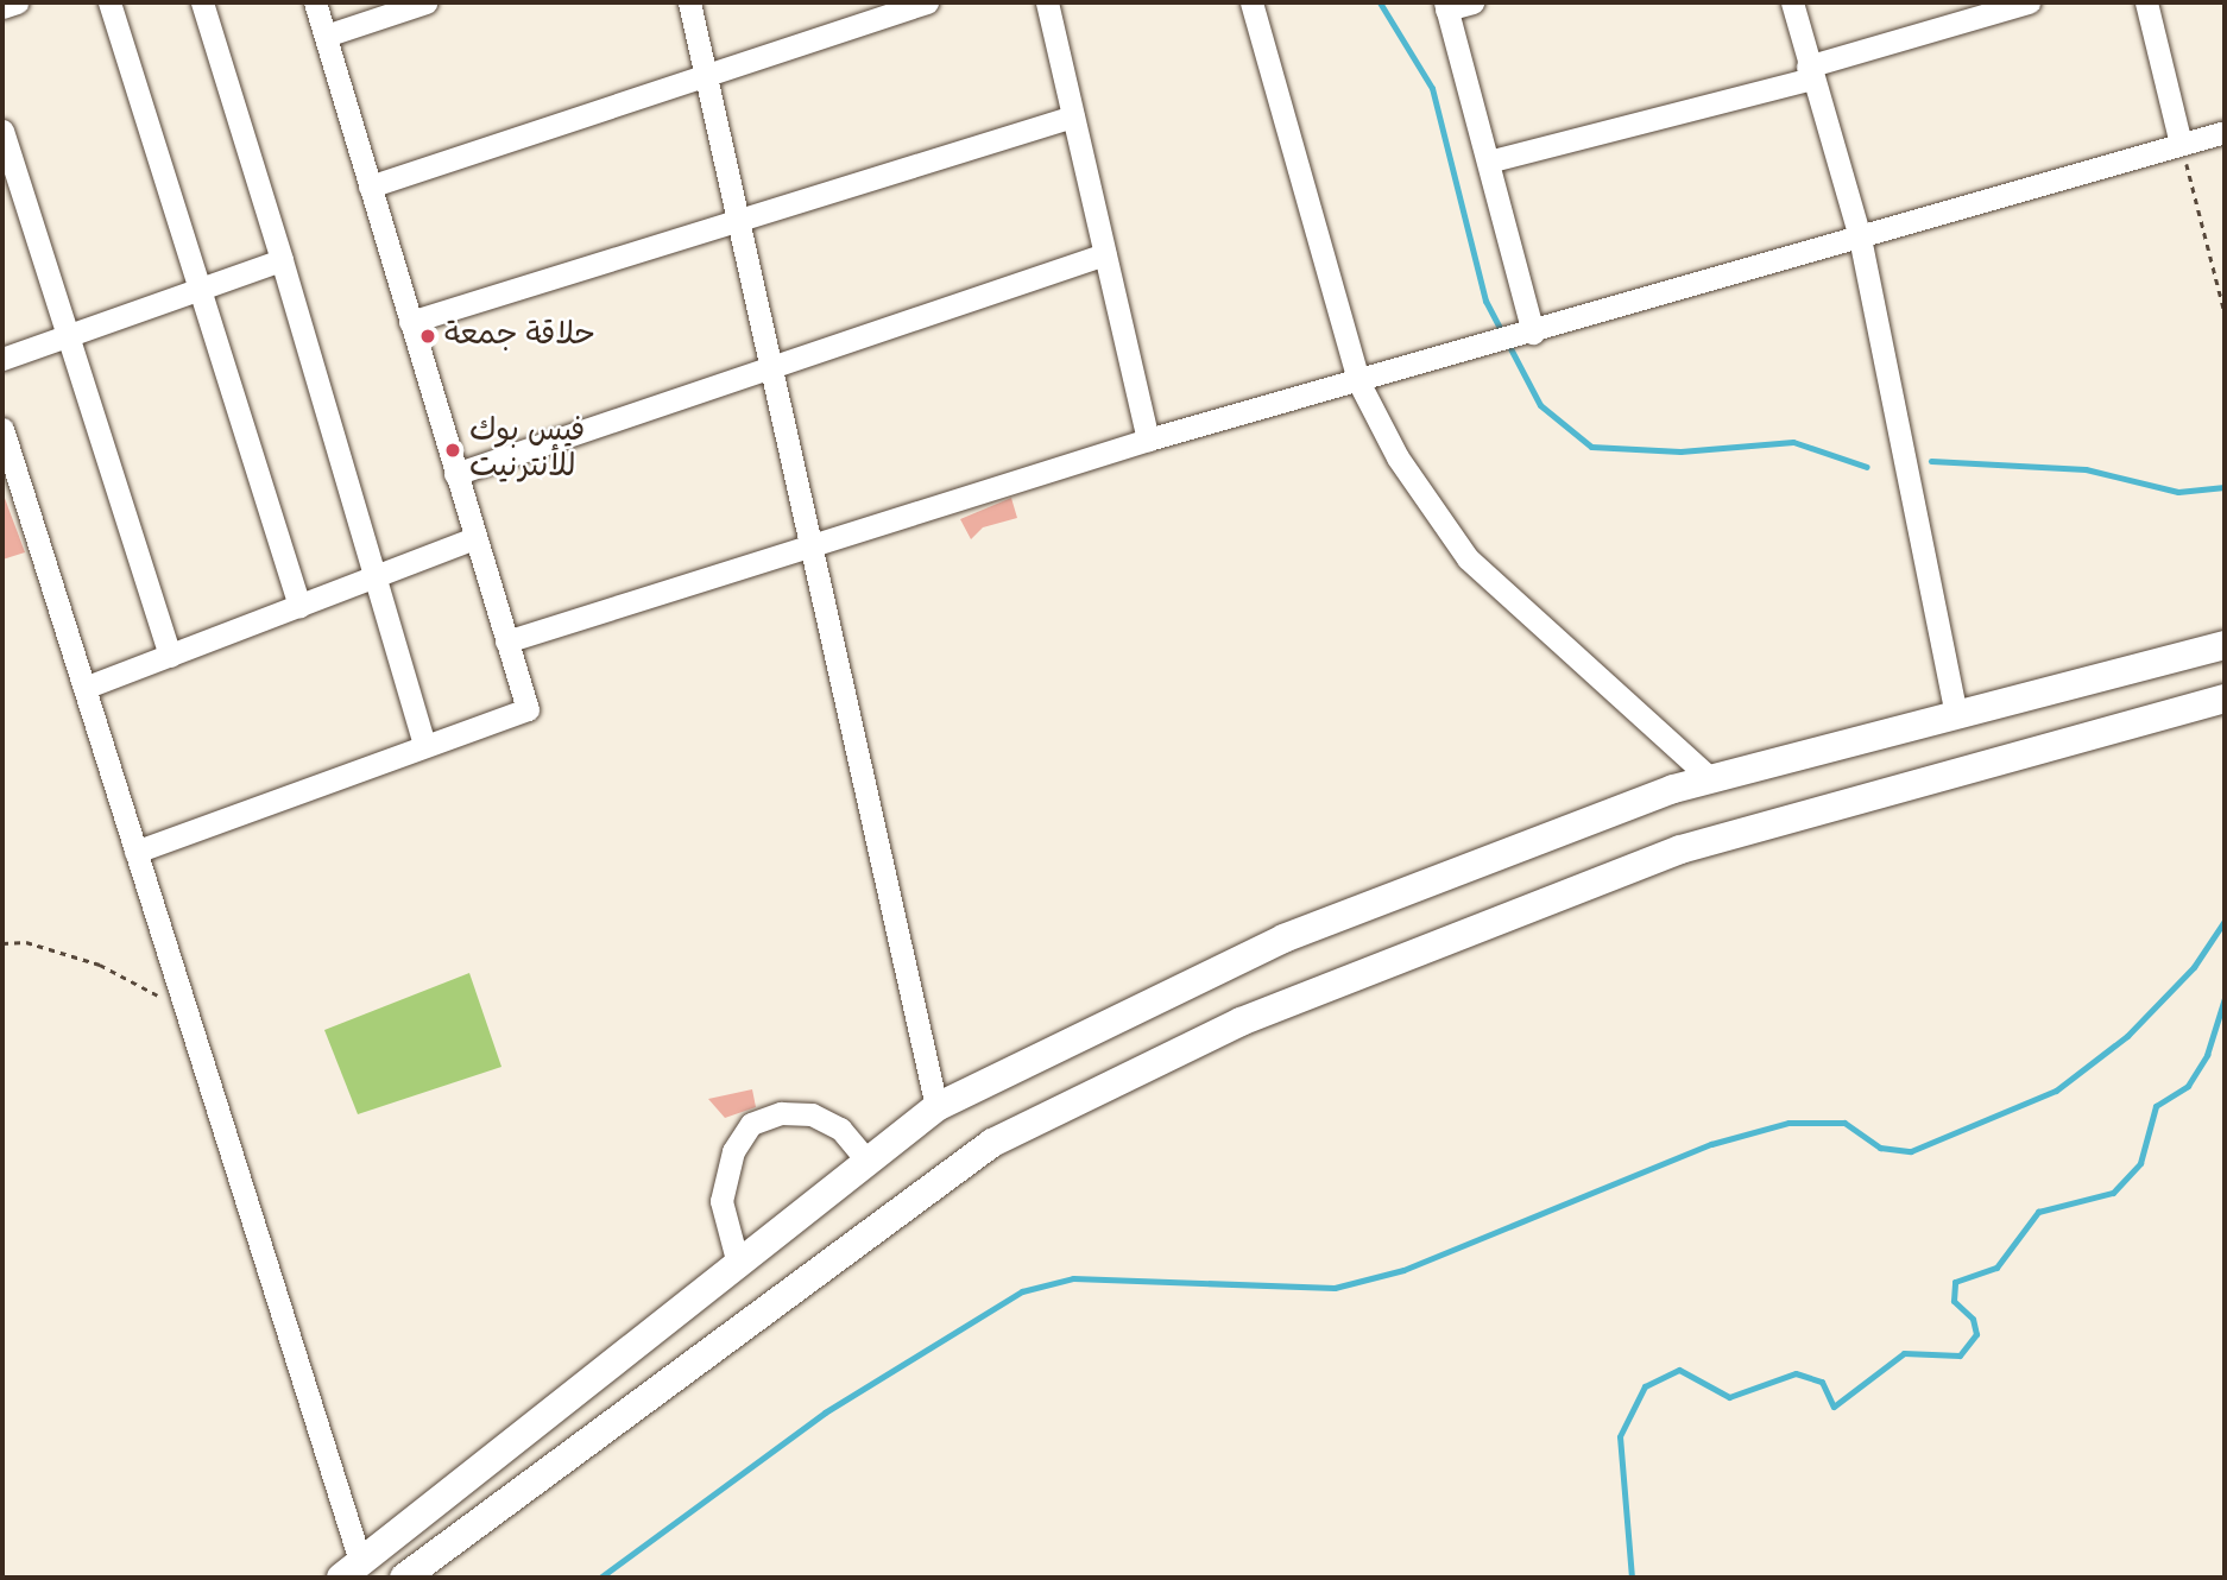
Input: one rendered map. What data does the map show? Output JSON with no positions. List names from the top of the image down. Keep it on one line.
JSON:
{"places":["حلاقة جمعة","فيس بوك للأنترنيت"]}
